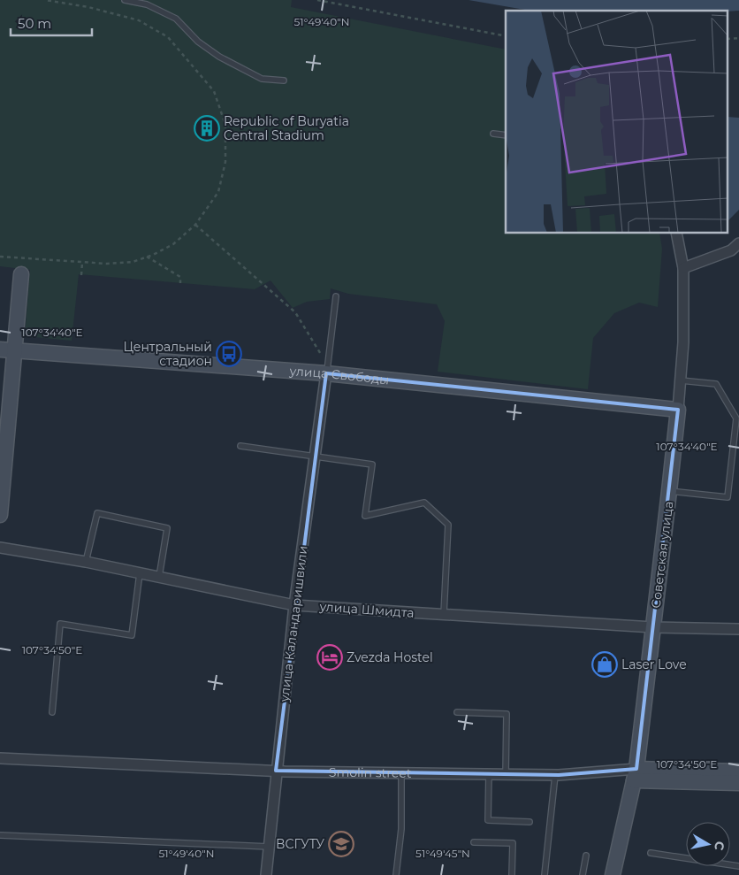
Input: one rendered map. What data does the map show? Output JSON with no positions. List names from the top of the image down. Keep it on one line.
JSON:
{"streets":{"main road":["улица Свободы","Советская улица","Smolin street"],"street":["улица Шмидта","улица Каландаришвили"]},"crossings":[["улица Свободы","Советская улица"],["улица Свободы","улица Каландаришвили"],["Советская улица","улица Шмидта"],["Советская улица","Smolin street"],["улица Шмидта","улица Каландаришвили"],["улица Каландаришвили","Smolin street"]],"places":{"building":["Republic of Buryatia Central Stadium"],"bus stop":["Центральный стадион"],"hotel":["Zvezda Hostel"],"shop":["Laser Love"],"school or university":["ВСГУТУ"]},"scale_bar":"50 m","north":"right","coordinates":["51°49'40\"N","107°34'40\"E","107°34'50\"E","51°49'45\"N"]}
